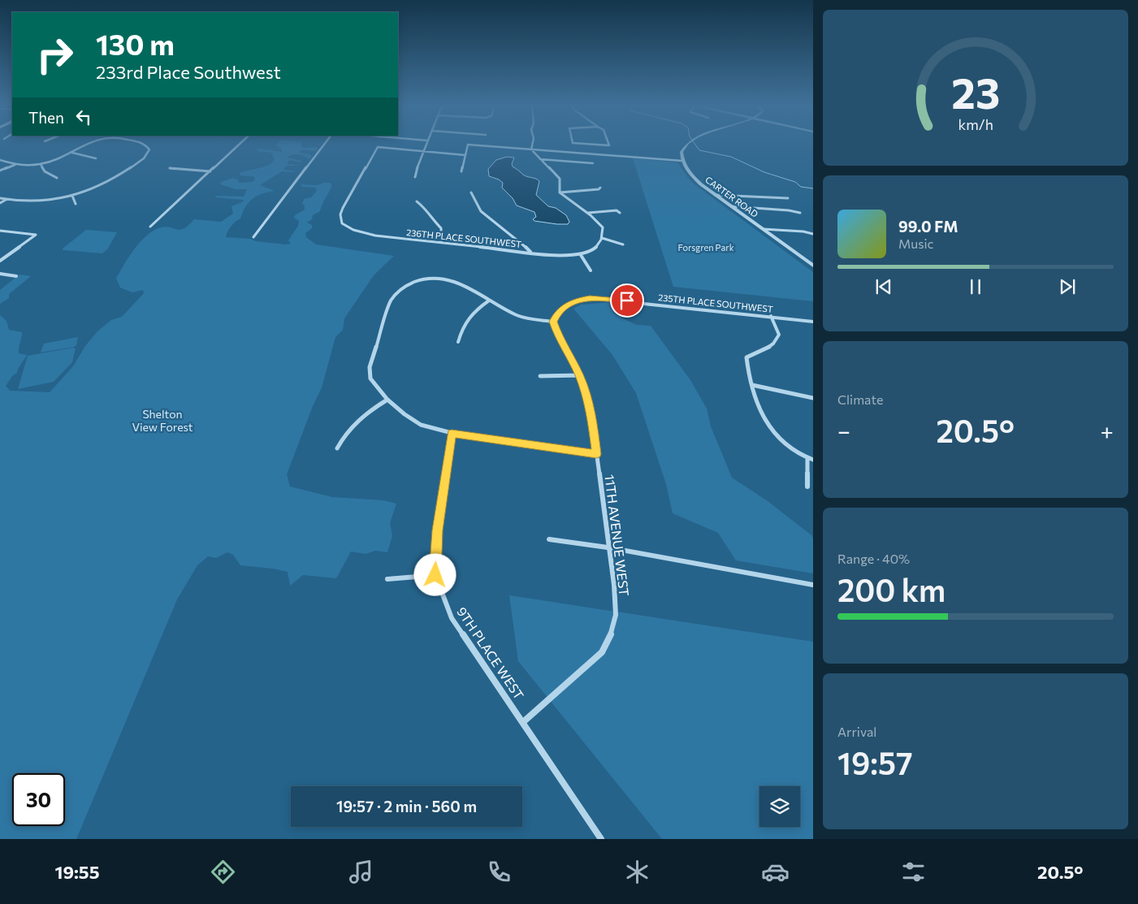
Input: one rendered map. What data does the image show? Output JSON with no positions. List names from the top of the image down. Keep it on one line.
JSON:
{"streets":{"street":["CARTER ROAD","236TH PLACE SOUTHWEST","235TH PLACE SOUTHWEST","11TH AVENUE WEST","9TH PLACE WEST"]},"crossings":[["235TH PLACE SOUTHWEST","11TH AVENUE WEST"],["11TH AVENUE WEST","9TH PLACE WEST"]],"parks":["Forsgren Park","Shelton View Forest"],"page":{"turn":["130 m","233rd Place Southwest"],"then":"Then","song":["99.0 FM","Music"],"tile":["Climate",["Range · 40%","200 km"],["Arrival","19:57"]],"heat":["−","20.5°","+"],"limit":"30","trip":"19:57 · 2 min · 560 m","tabs":["19:55","20.5°"],"gauge":["23","km/h"]}}
